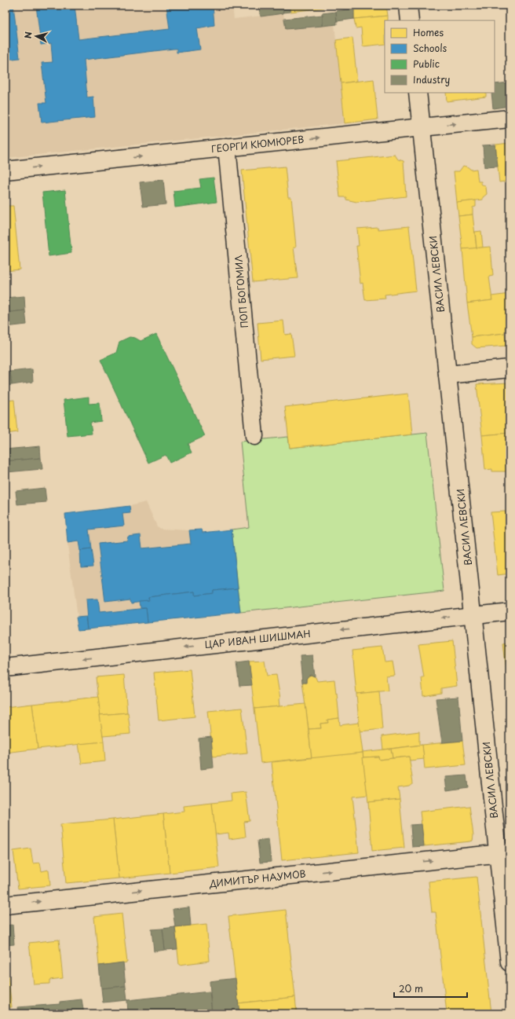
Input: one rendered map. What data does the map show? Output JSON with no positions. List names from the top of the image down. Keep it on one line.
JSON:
{"streets":{"street":["ГЕОРГИ КЮМЮРЕВ","ВАСИЛ ЛЕВСКИ","ПОП БОГОМИЛ","ЦАР ИВАН ШИШМАН","ДИМИТЪР НАУМОВ"]},"crossings":[["ГЕОРГИ КЮМЮРЕВ","ВАСИЛ ЛЕВСКИ"],["ГЕОРГИ КЮМЮРЕВ","ПОП БОГОМИЛ"],["ВАСИЛ ЛЕВСКИ","ЦАР ИВАН ШИШМАН"],["ВАСИЛ ЛЕВСКИ","ДИМИТЪР НАУМОВ"]],"one_way":["ГЕОРГИ КЮМЮРЕВ","ЦАР ИВАН ШИШМАН","ДИМИТЪР НАУМОВ"],"legend":["Homes","Schools","Public","Industry"],"scale_bar":"20 m","north":"left"}
